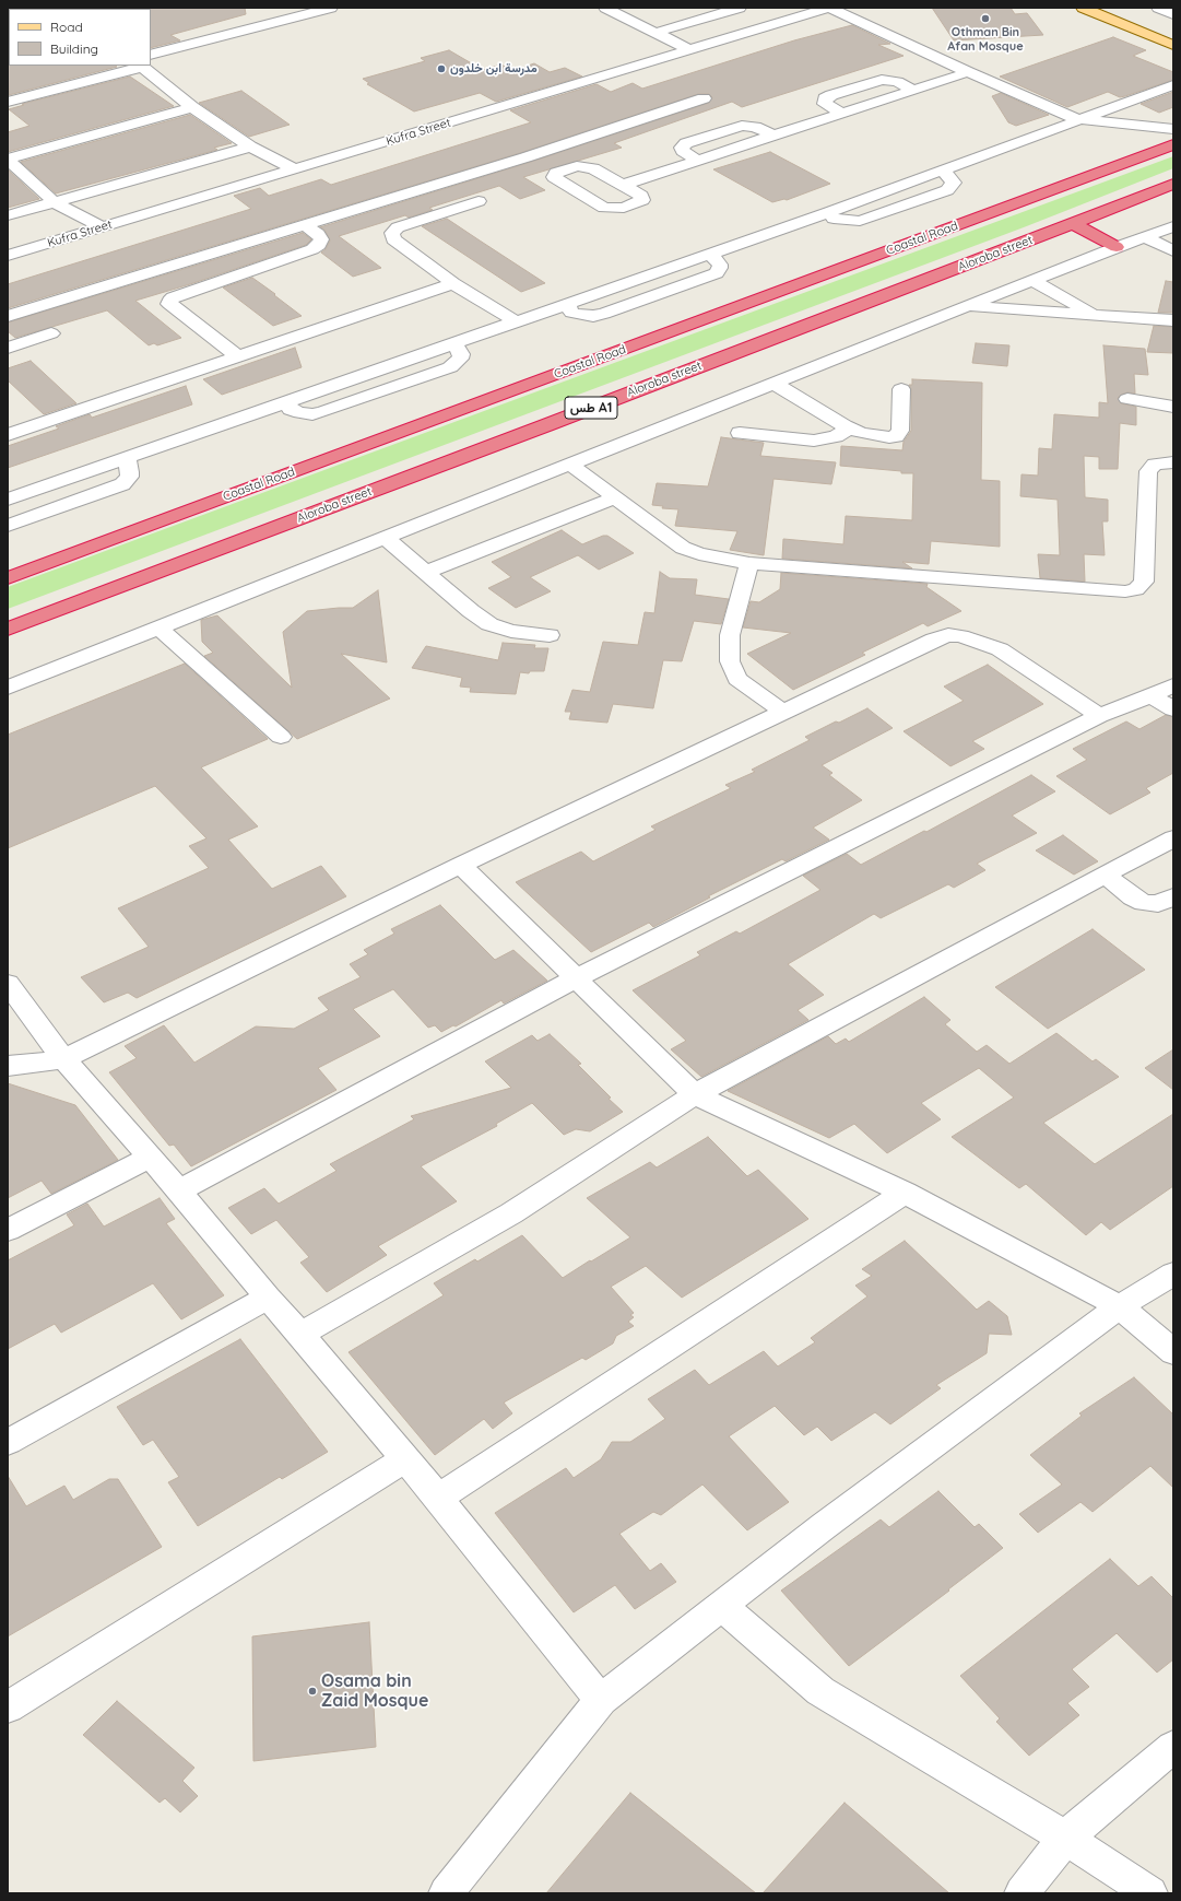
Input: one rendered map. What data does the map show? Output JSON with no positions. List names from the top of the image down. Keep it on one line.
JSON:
{"streets":{"highway":["Coastal Road","Aloroba street","طس A1"],"street":["Kufra Street"]},"places":["Othman Bin Afan Mosque","مدرسة ابن خلدون","Osama bin Zaid Mosque"],"legend":["Road","Building"]}
